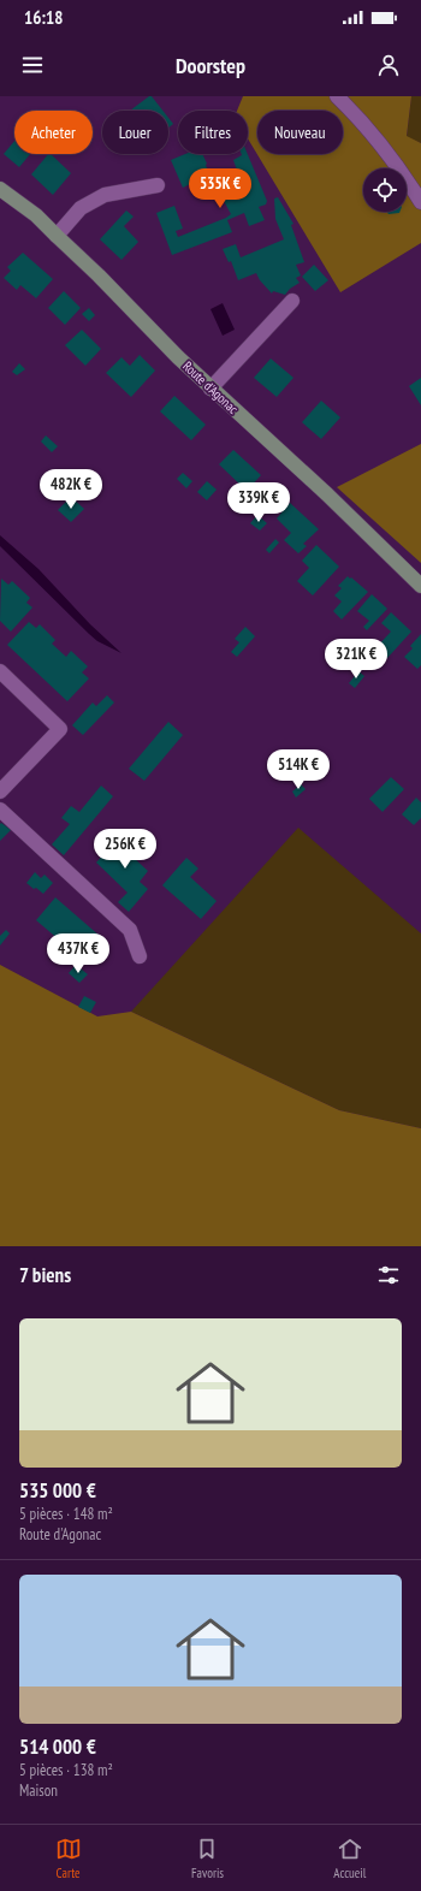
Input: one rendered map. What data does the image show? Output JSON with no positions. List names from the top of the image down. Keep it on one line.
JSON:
{"streets":{"main road":["Route d'Agonac"]},"page":{"status":"16:18","header":"Doorstep","chip":["Acheter","Louer","Filtres","Nouveau"],"price":["535K €","482K €","339K €","321K €","514K €","256K €","437K €"],"heading":"7 biens","list":[{"name":"535 000 €","note":"5 pièces · 148 m² · Route d'Agonac"},{"name":"514 000 €","note":"5 pièces · 138 m² · Maison"}],"tabs":["Carte","Favoris","Accueil"]}}
